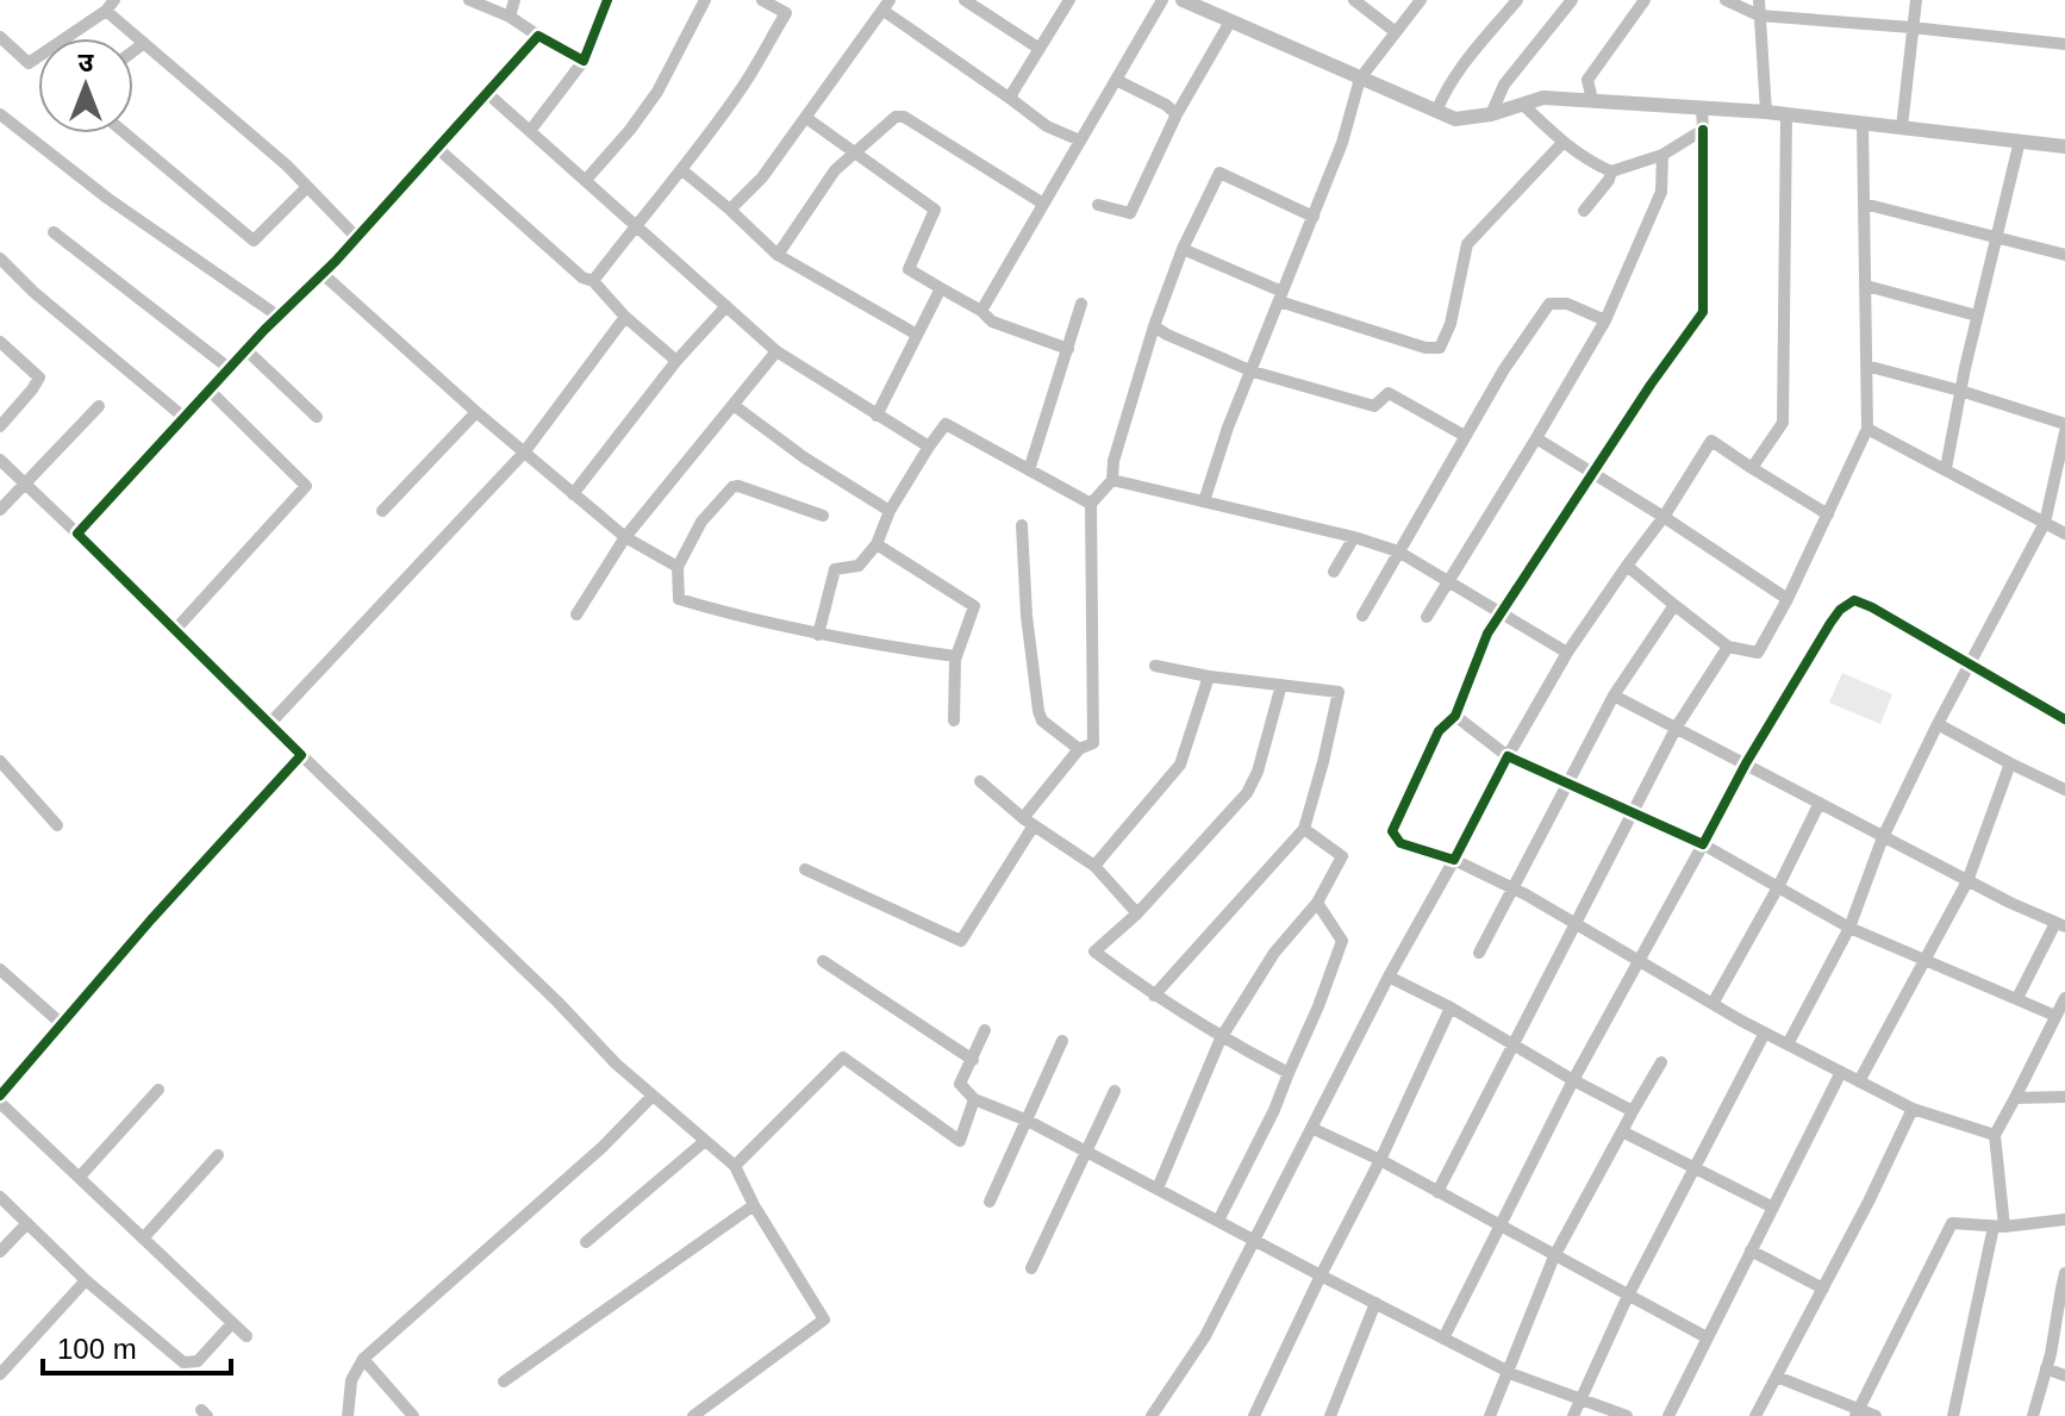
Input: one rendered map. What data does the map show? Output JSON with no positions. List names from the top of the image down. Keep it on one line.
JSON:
{"scale_bar":"100 m","north":"top"}
